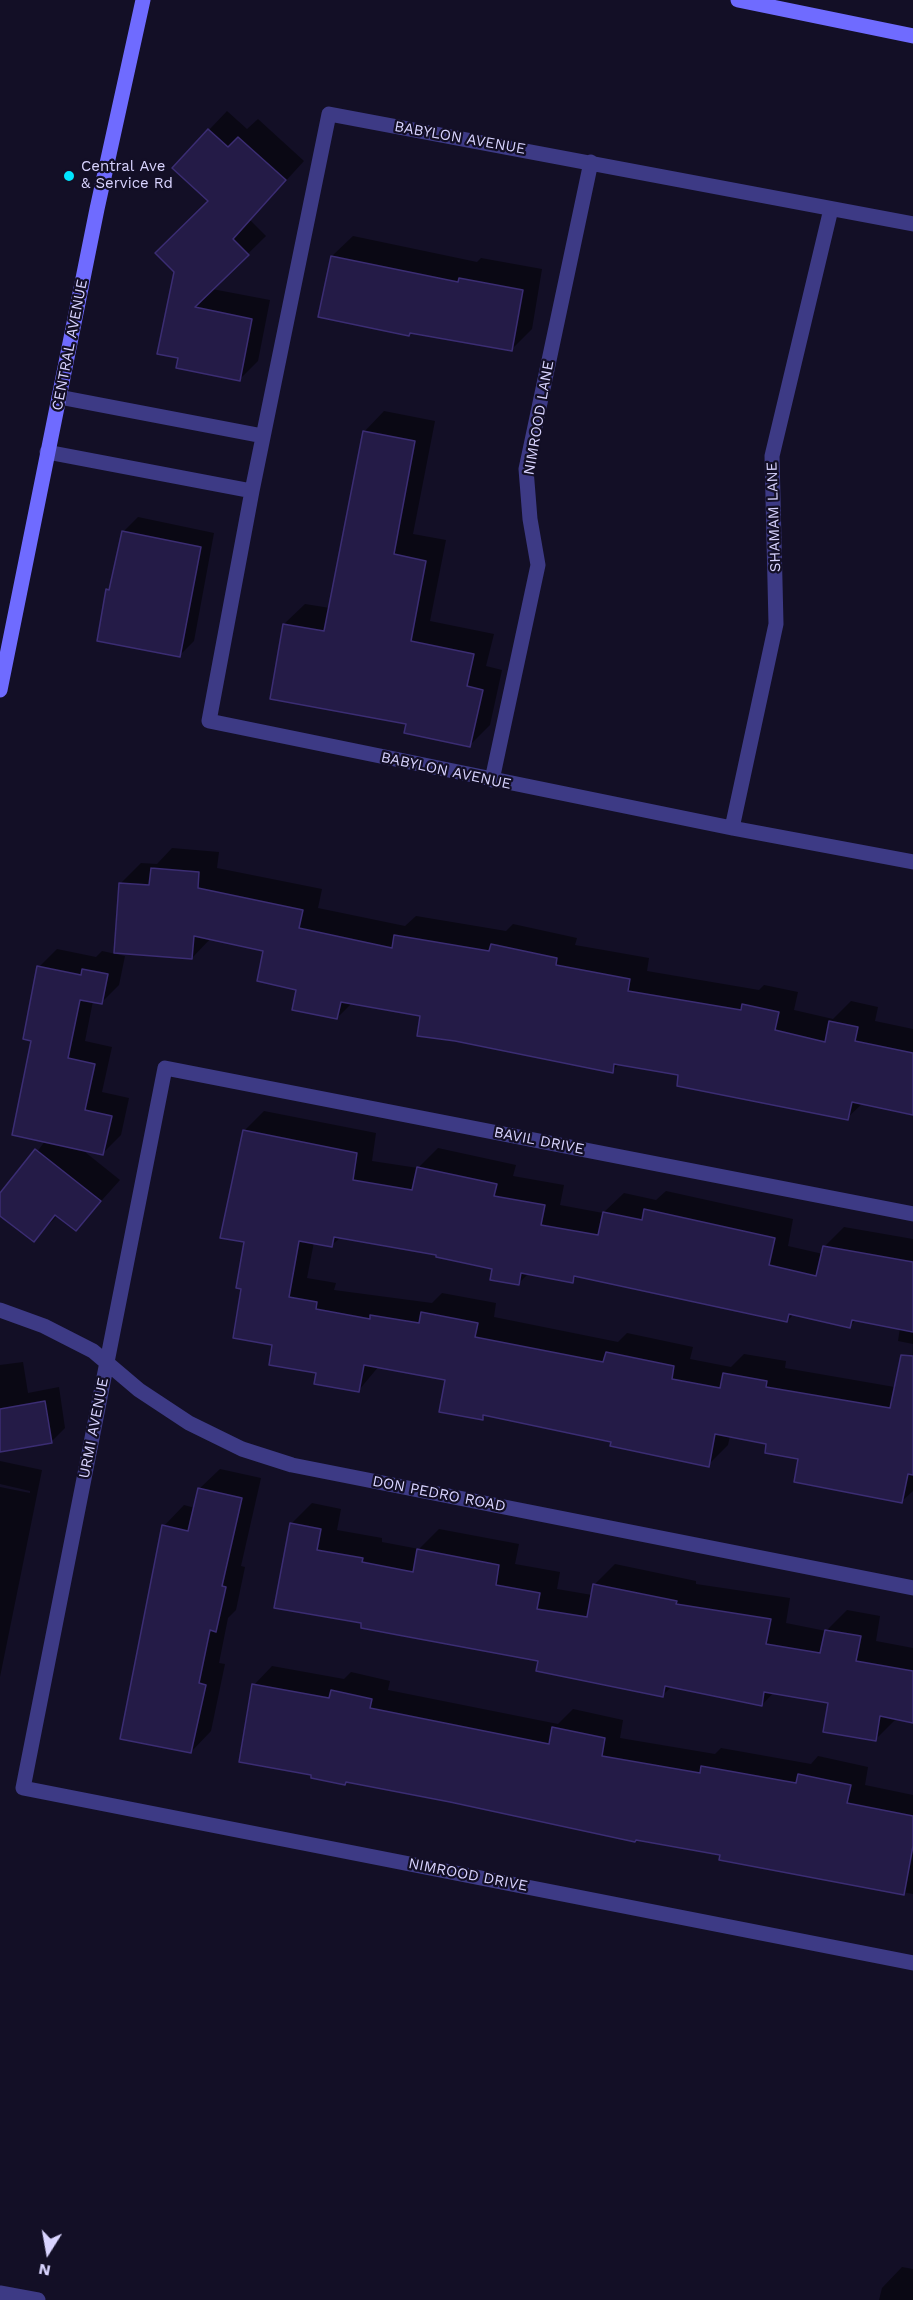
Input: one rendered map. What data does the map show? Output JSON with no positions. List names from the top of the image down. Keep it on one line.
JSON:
{"streets":{"street":["BABYLON AVENUE","CENTRAL AVENUE","NIMROOD LANE","SHAMAM LANE","BAVIL DRIVE","URMI AVENUE","DON PEDRO ROAD","NIMROOD DRIVE"]},"crossings":[["BABYLON AVENUE","NIMROOD LANE"],["BABYLON AVENUE","SHAMAM LANE"],["BAVIL DRIVE","URMI AVENUE"],["URMI AVENUE","DON PEDRO ROAD"],["URMI AVENUE","NIMROOD DRIVE"]],"places":["Central Ave & Service Rd"],"north":"bottom"}
